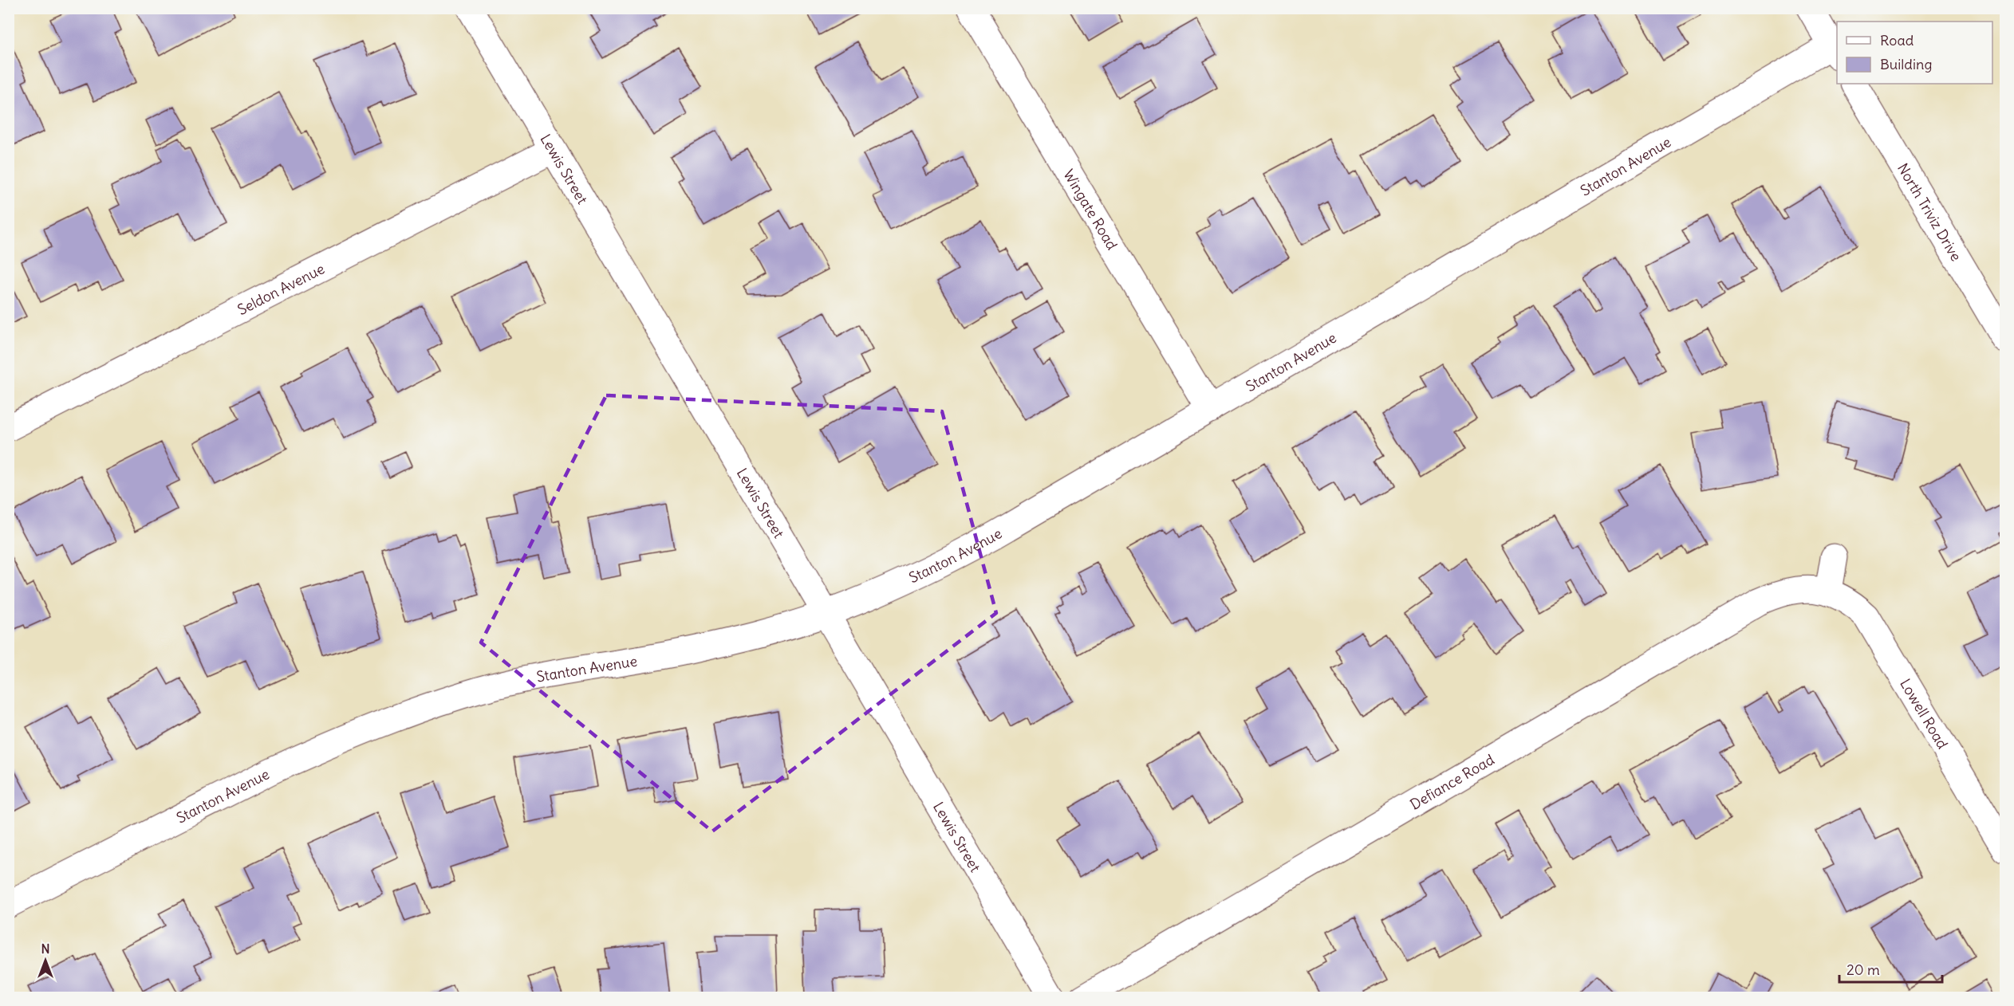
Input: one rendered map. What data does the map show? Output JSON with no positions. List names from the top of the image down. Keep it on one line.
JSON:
{"streets":{"street":["Stanton Avenue","Lewis Street","Wingate Road","North Triviz Drive","Seldon Avenue","Lowell Road","Defiance Road"]},"crossings":[["Stanton Avenue","Lewis Street"],["Stanton Avenue","Wingate Road"],["Lewis Street","Seldon Avenue"],["Lowell Road","Defiance Road"]],"legend":["Road","Building"],"scale_bar":"20 m","north":"top"}
